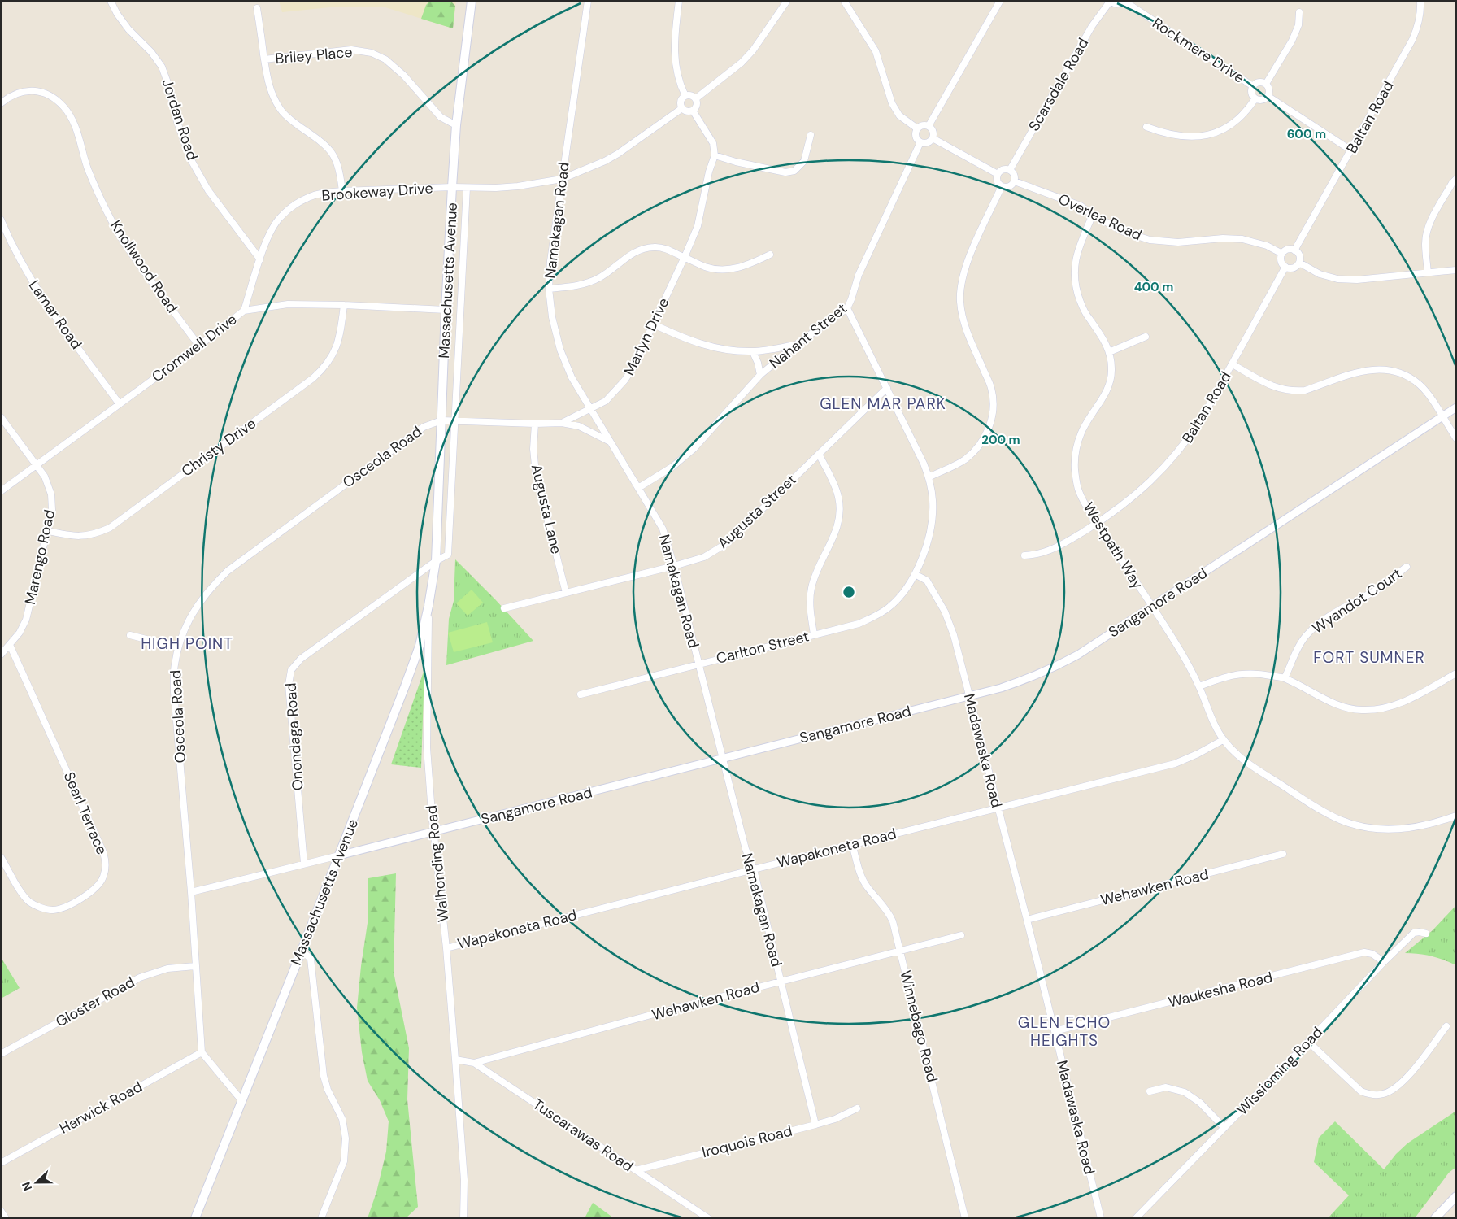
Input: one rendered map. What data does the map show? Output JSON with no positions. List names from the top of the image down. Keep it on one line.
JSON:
{"streets":{"main road":["Massachusetts Avenue"],"street":["Rockmere Drive","Briley Place","Scarsdale Road","Baltan Road","Jordan Road","Brookeway Drive","Overlea Road","Namakagan Road","Knollwood Road","Lamar Road","Nahant Street","Marlyn Drive","Cromwell Drive","Christy Drive","Osceola Road","Augusta Lane","Augusta Street","Westpath Way","Marengo Road","Wyandot Court","Sangamore Road","Carlton Street","Onondaga Road","Madawaska Road","Searl Terrace","Wapakoneta Road","Walhonding Road","Wehawken Road","Waukesha Road","Gloster Road","Winnebago Road","Wissioming Road","Harwick Road","Tuscarawas Road","Iroquois Road"]},"crossings":[["Briley Place","Massachusetts Avenue"],["Scarsdale Road","Overlea Road"],["Baltan Road","Overlea Road"],["Baltan Road","Westpath Way"],["Jordan Road","Brookeway Drive"],["Brookeway Drive","Namakagan Road"],["Brookeway Drive","Massachusetts Avenue"],["Brookeway Drive","Cromwell Drive"],["Overlea Road","Westpath Way"],["Namakagan Road","Nahant Street"],["Namakagan Road","Marlyn Drive"],["Namakagan Road","Augusta Street"],["Namakagan Road","Sangamore Road"],["Namakagan Road","Carlton Street"],["Namakagan Road","Wapakoneta Road"],["Namakagan Road","Wehawken Road"],["Namakagan Road","Iroquois Road"],["Knollwood Road","Cromwell Drive"],["Massachusetts Avenue","Marlyn Drive"],["Massachusetts Avenue","Cromwell Drive"],["Massachusetts Avenue","Osceola Road"],["Massachusetts Avenue","Sangamore Road"],["Massachusetts Avenue","Onondaga Road"],["Massachusetts Avenue","Walhonding Road"],["Lamar Road","Cromwell Drive"],["Marlyn Drive","Osceola Road"],["Marlyn Drive","Augusta Lane"],["Cromwell Drive","Christy Drive"],["Cromwell Drive","Marengo Road"],["Christy Drive","Marengo Road"],["Osceola Road","Sangamore Road"],["Osceola Road","Gloster Road"],["Osceola Road","Harwick Road"],["Augusta Lane","Augusta Street"],["Westpath Way","Sangamore Road"],["Westpath Way","Wapakoneta Road"],["Marengo Road","Searl Terrace"],["Sangamore Road","Onondaga Road"],["Sangamore Road","Madawaska Road"],["Sangamore Road","Walhonding Road"],["Carlton Street","Madawaska Road"],["Madawaska Road","Wapakoneta Road"],["Madawaska Road","Wehawken Road"],["Madawaska Road","Waukesha Road"],["Wapakoneta Road","Walhonding Road"],["Wapakoneta Road","Winnebago Road"],["Walhonding Road","Tuscarawas Road"],["Wehawken Road","Winnebago Road"],["Wehawken Road","Tuscarawas Road"],["Waukesha Road","Wissioming Road"],["Tuscarawas Road","Iroquois Road"]],"districts":["GLEN MAR PARK","HIGH POINT","FORT SUMNER","GLEN ECHO HEIGHTS"],"north":"left","rings":["600 m","400 m","200 m"]}
